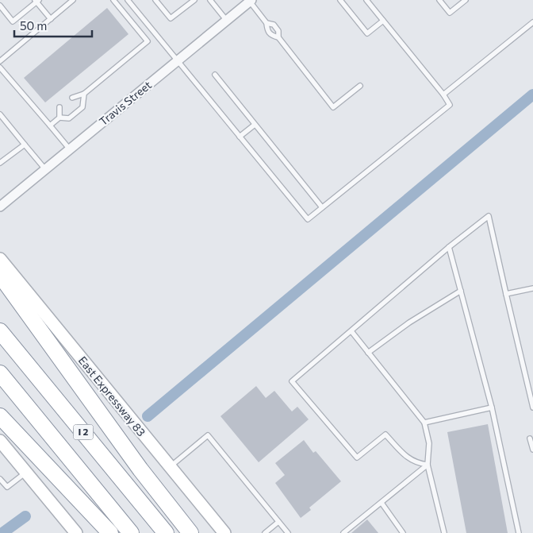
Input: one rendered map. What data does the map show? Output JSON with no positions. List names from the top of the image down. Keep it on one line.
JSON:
{"streets":{"highway":["I 2"],"main road":["East Expressway 83"],"street":["Travis Street"]},"scale_bar":"50 m"}
